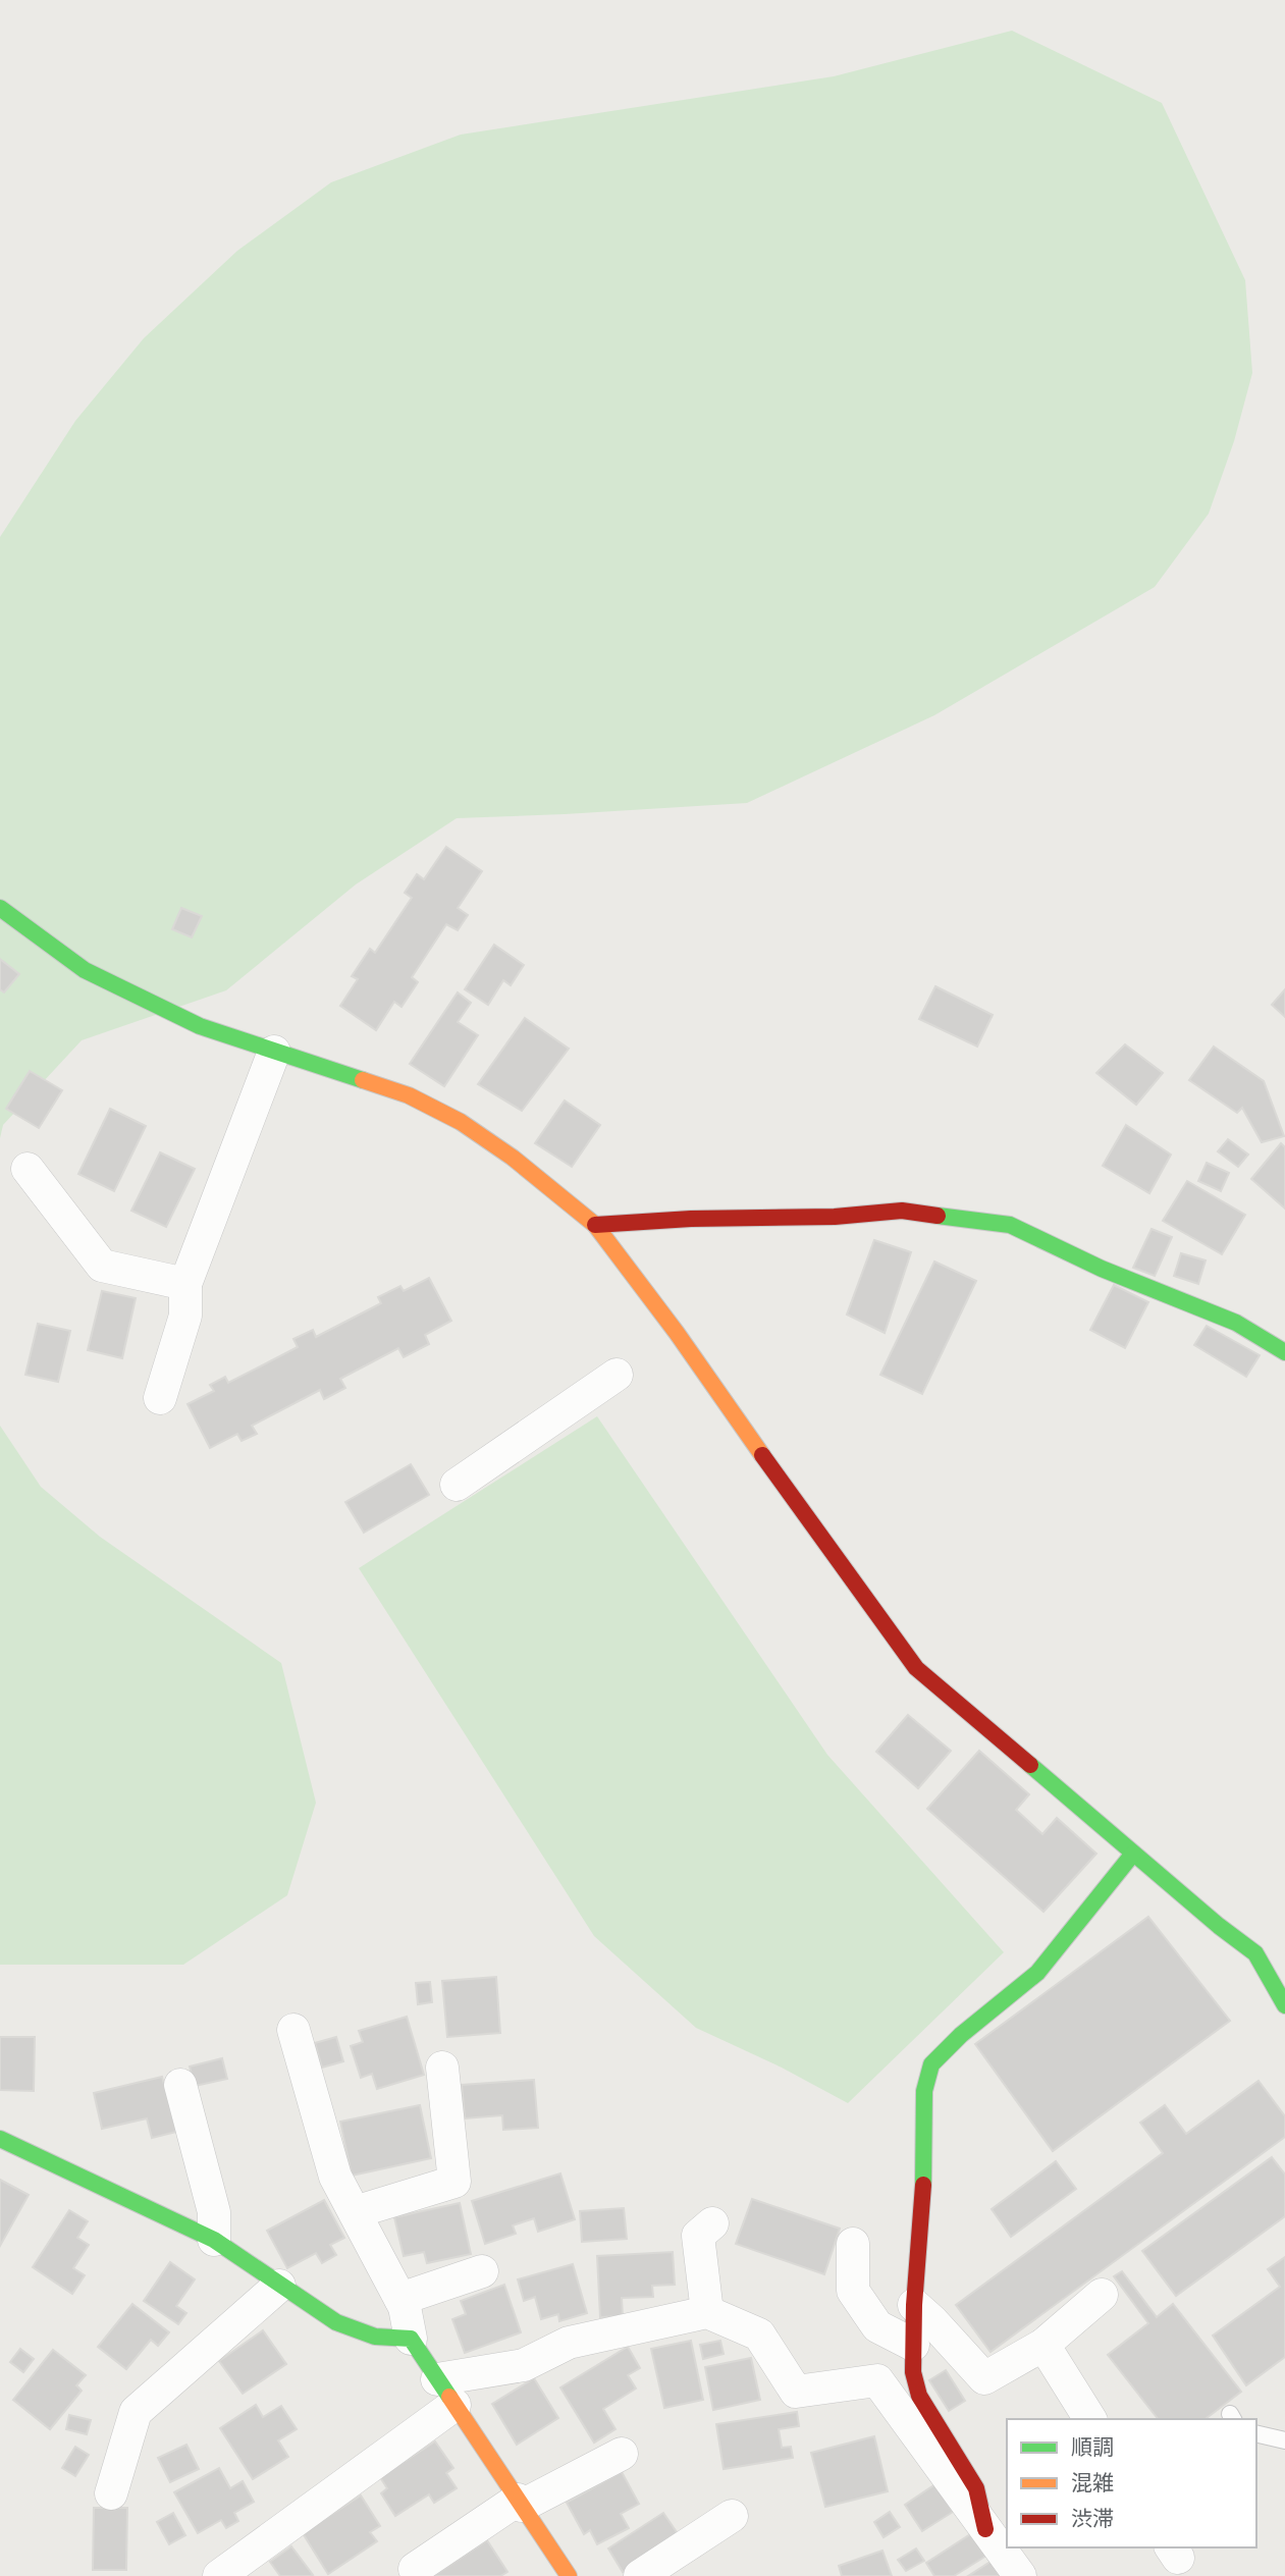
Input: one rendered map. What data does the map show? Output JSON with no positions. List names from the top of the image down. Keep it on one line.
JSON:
{"legend":["順調","混雑","渋滞"]}
